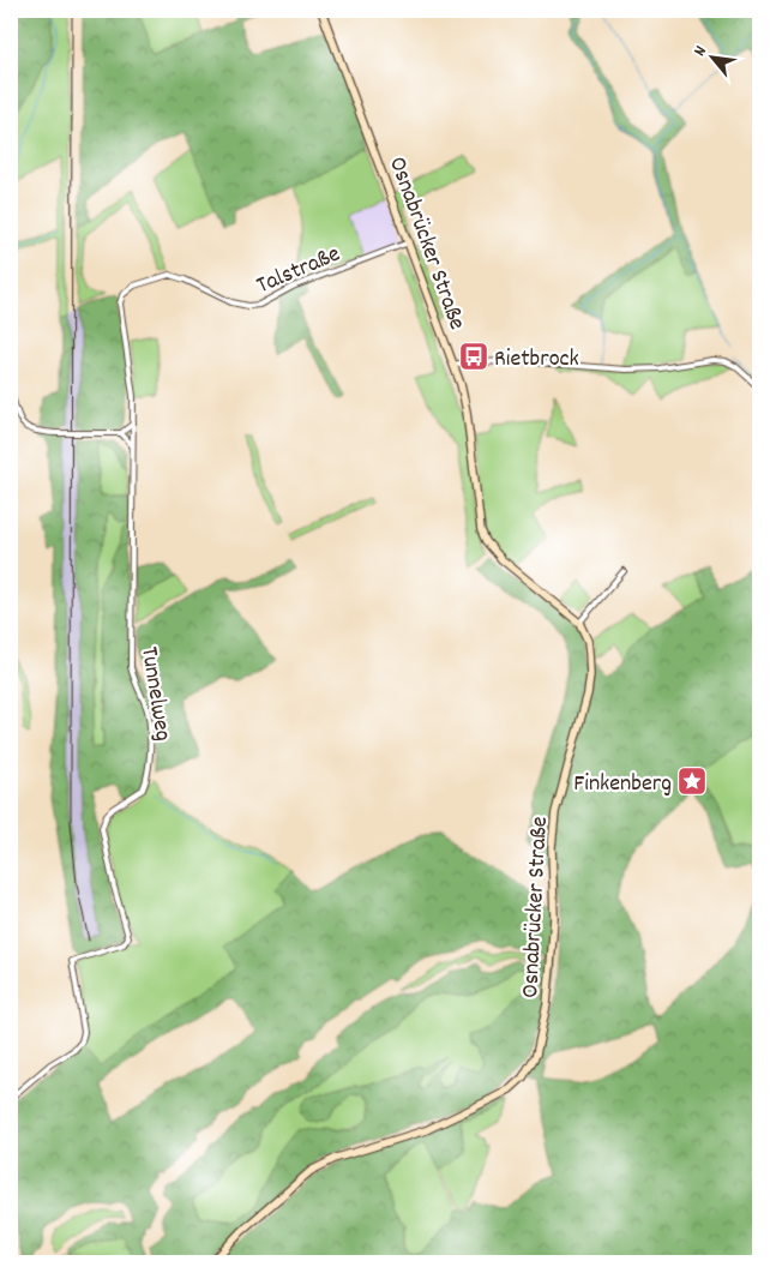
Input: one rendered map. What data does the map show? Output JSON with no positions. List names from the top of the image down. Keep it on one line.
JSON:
{"streets":{"main road":["Osnabrücker Straße"],"street":["Talstraße","Tunnelweg"]},"crossings":[["Osnabrücker Straße","Talstraße"],["Talstraße","Tunnelweg"]],"places":{"bus stop":["Rietbrock"],"place":["Finkenberg"]},"north":"top left"}
